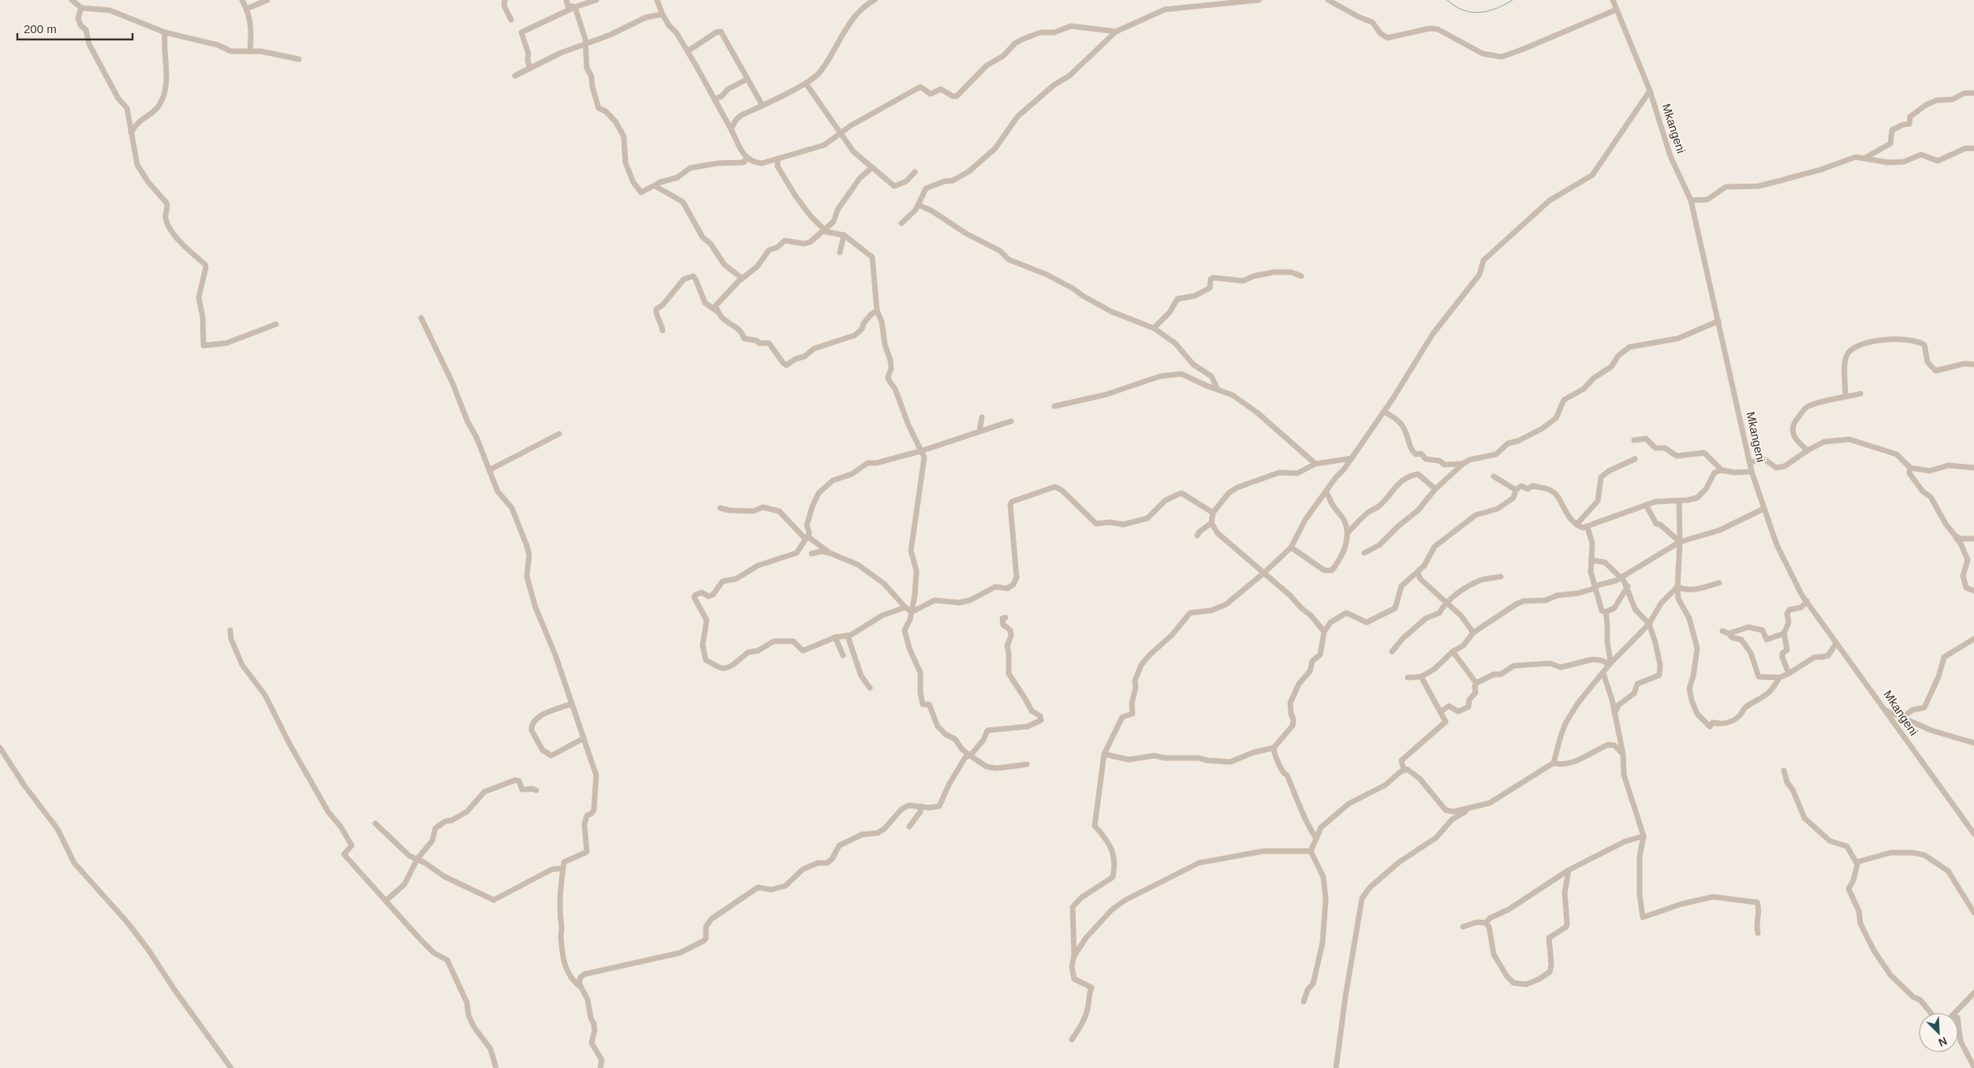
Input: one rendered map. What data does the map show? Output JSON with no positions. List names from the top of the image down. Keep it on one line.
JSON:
{"streets":{"street":["Mkangeni"]},"scale_bar":"200 m","north":"bottom right"}
